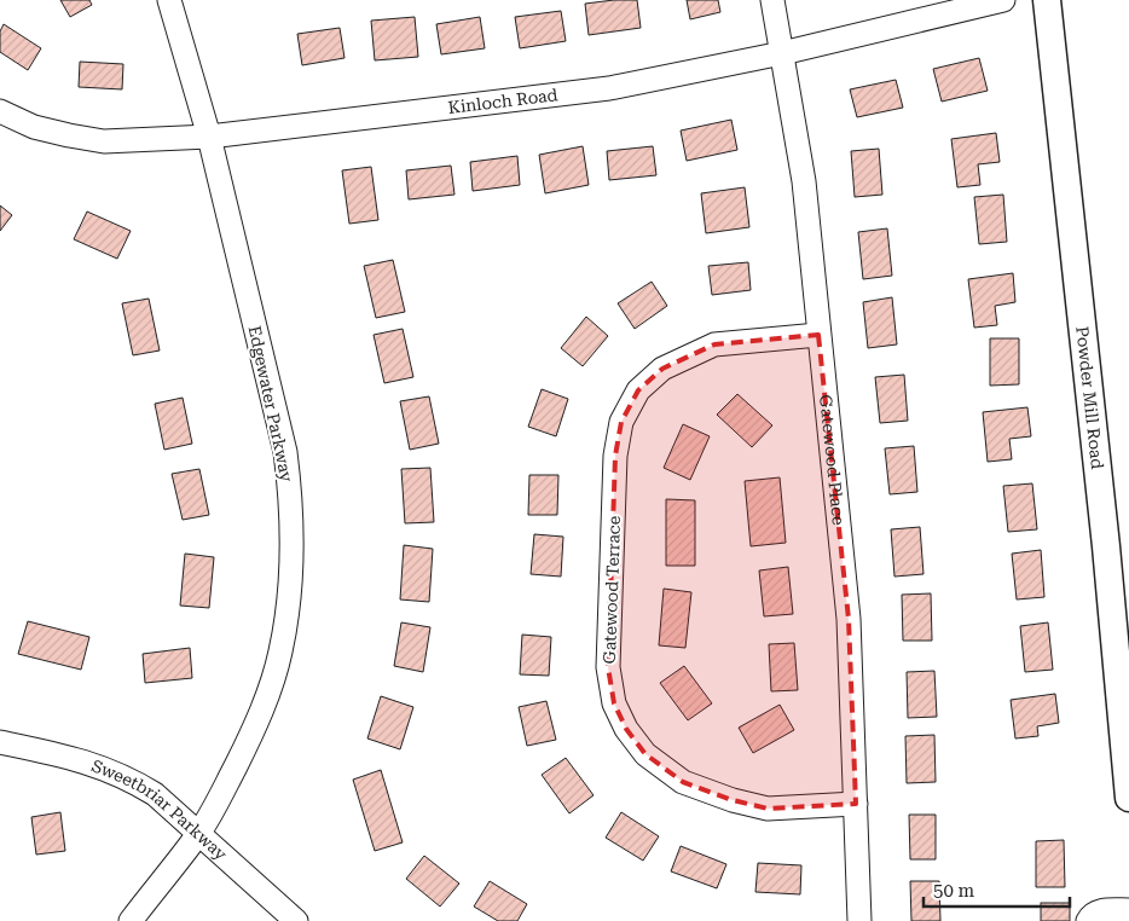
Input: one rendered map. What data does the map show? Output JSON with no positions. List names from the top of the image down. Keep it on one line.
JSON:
{"streets":{"main road":["Powder Mill Road"],"street":["Kinloch Road","Edgewater Parkway","Gatewood Place","Gatewood Terrace","Sweetbriar Parkway"]},"crossings":[["Kinloch Road","Edgewater Parkway"],["Kinloch Road","Gatewood Place"],["Edgewater Parkway","Sweetbriar Parkway"],["Gatewood Place","Gatewood Terrace"]],"scale_bar":"50 m"}
